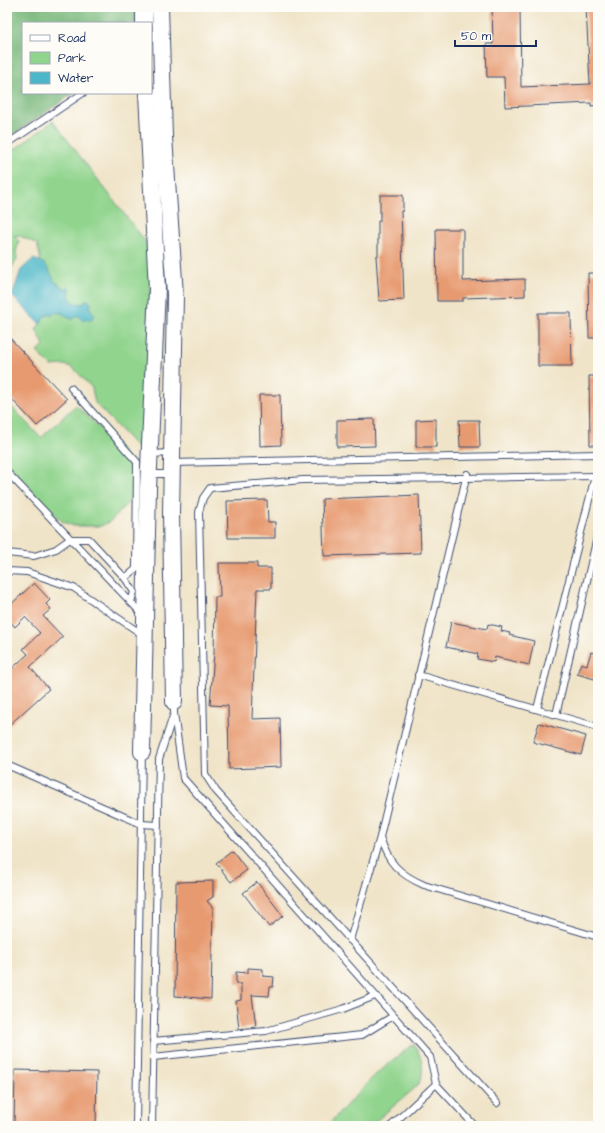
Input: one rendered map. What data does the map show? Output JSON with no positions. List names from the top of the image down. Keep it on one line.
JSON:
{"legend":["Road","Park","Water"],"scale_bar":"50 m"}
